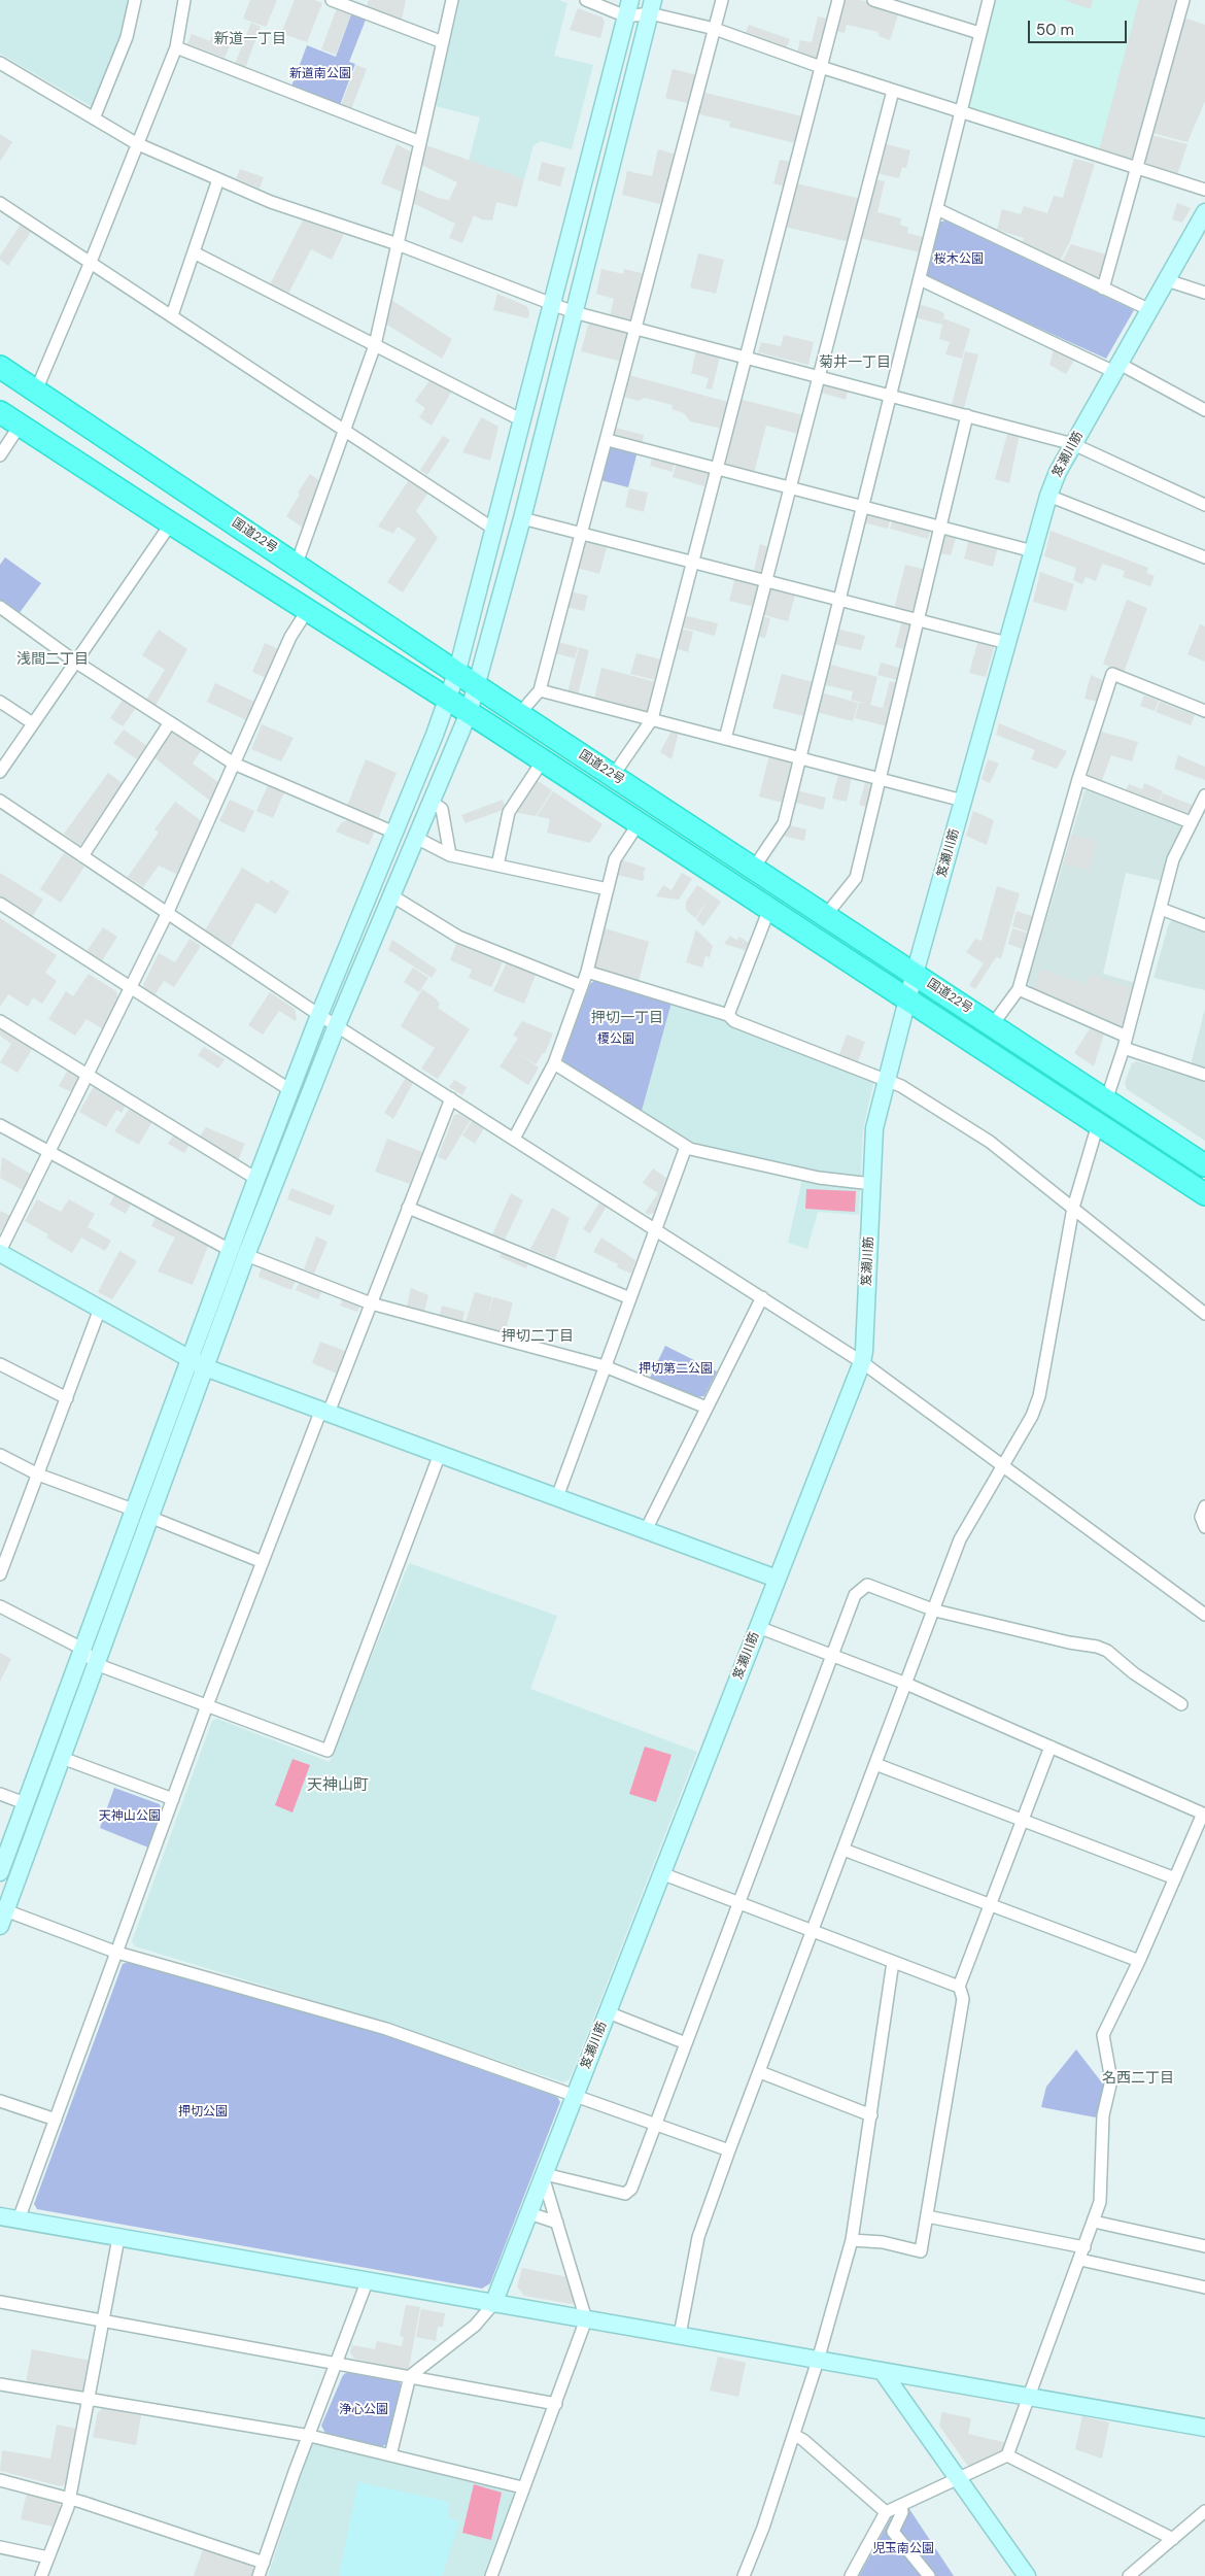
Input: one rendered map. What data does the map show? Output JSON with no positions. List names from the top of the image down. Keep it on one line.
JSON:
{"streets":{"highway":["国道22号"],"street":["笈瀬川筋"]},"crossings":[["笈瀬川筋","国道22号"]],"districts":["新道一丁目","菊井一丁目","浅間二丁目","押切一丁目","押切二丁目","天神山町","名西二丁目"],"parks":["新道南公園","桜木公園","榎公園","押切第二公園","天神山公園","押切公園","浄心公園","児玉南公園"],"scale_bar":"50 m"}
